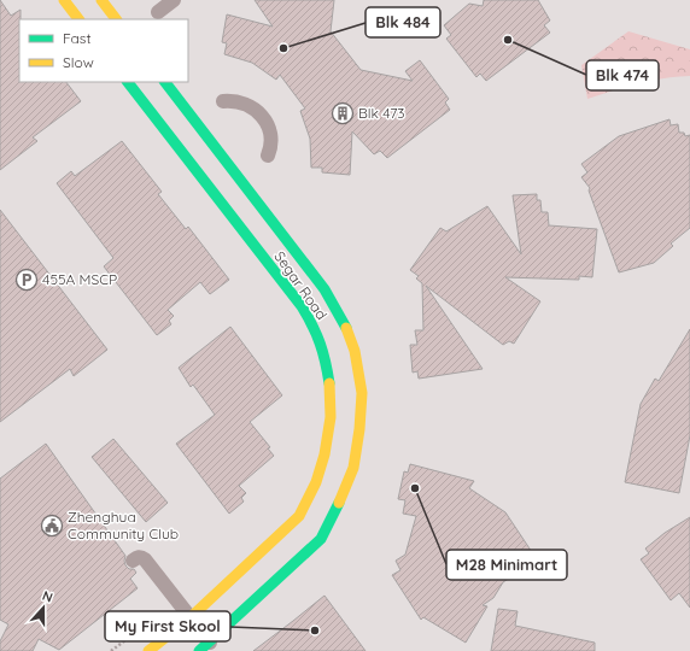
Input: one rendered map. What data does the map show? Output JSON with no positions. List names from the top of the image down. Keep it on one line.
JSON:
{"streets":{"street":["Segar Road"]},"places":{"other":["Blk 474","Blk 484","M28 Minimart","My First Skool"],"building":["Blk 473"],"parking":["455A MSCP"],"public building":["Zhenghua Community Club"]},"legend":["Fast","Slow"],"north":"top"}
